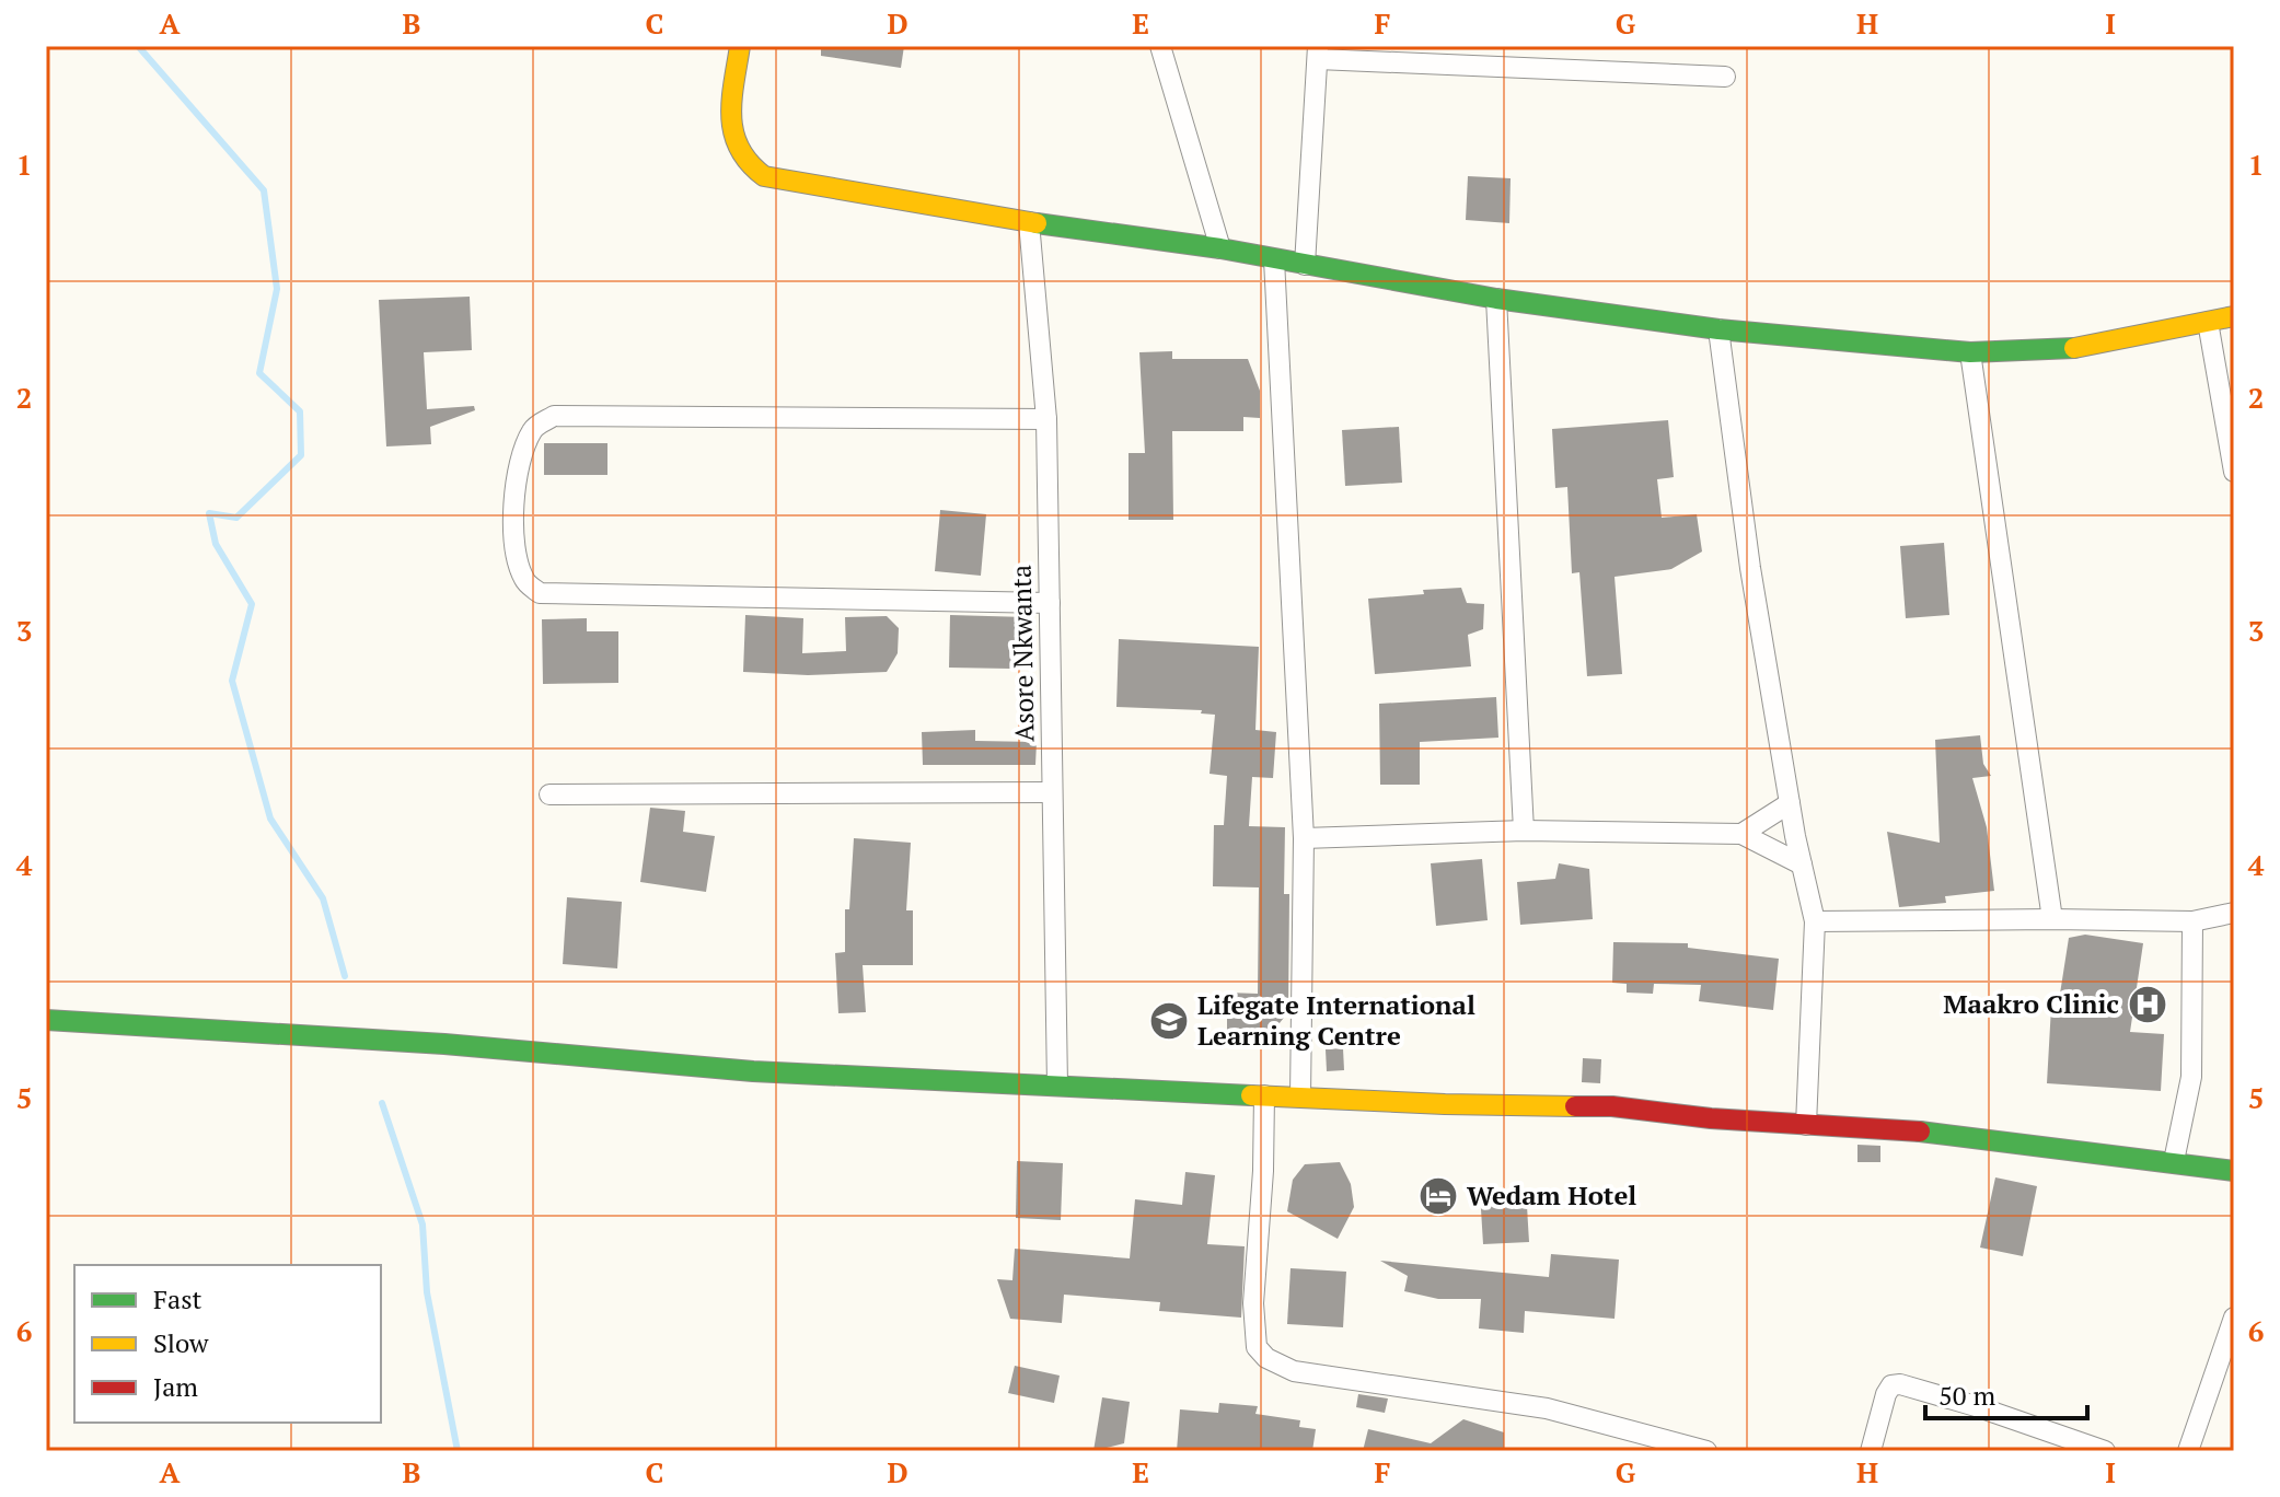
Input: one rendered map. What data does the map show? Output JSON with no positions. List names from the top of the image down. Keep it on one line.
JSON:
{"streets":{"street":["Asore Nkwanta"]},"places":{"hospital":["Maakro Clinic"],"school or university":["Lifegate International Learning Centre"],"hotel":["Wedam Hotel"]},"legend":["Fast","Slow","Jam"],"scale_bar":"50 m","grid":{"columns":["A","B","C","D","E","F","G","H","I"],"rows":["1","2","3","4","5","6"]}}
